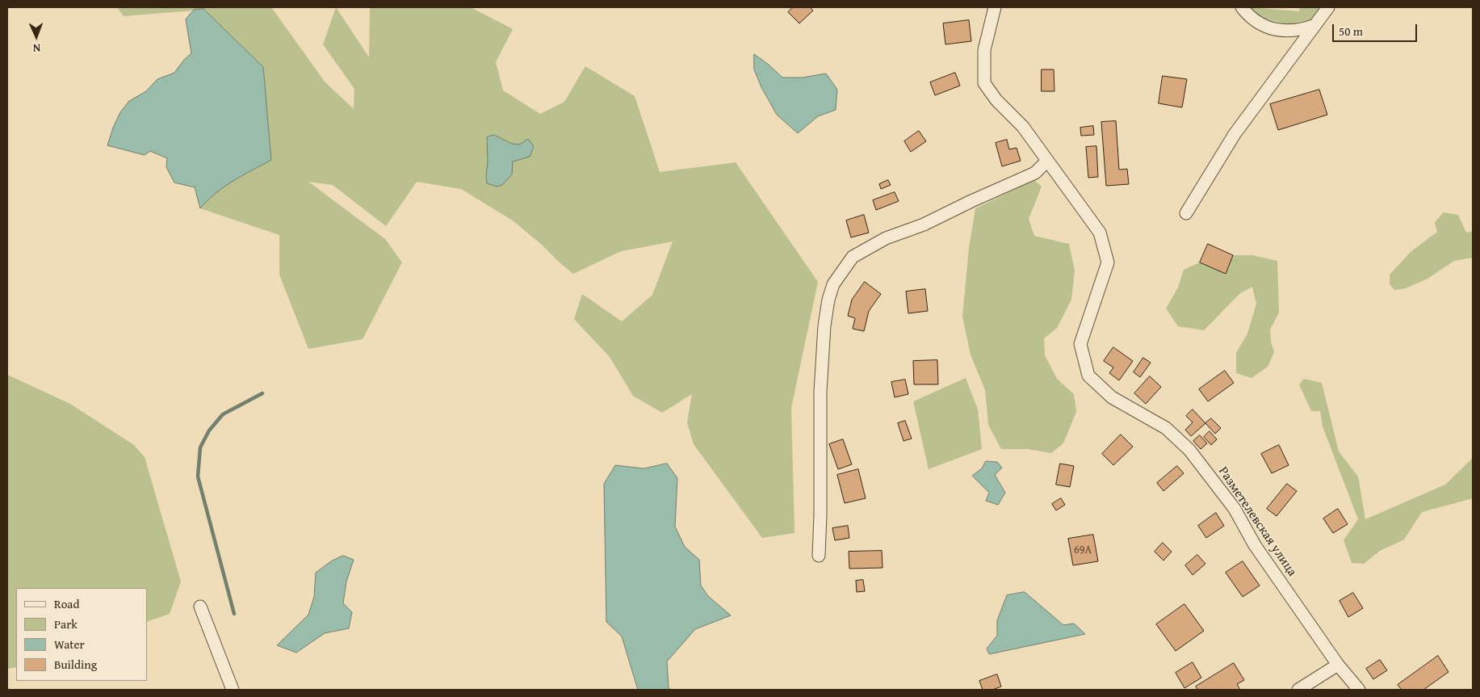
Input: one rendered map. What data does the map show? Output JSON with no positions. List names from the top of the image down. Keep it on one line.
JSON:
{"streets":{"street":["Разметелевская улица"]},"house_numbers":["69А"],"legend":["Road","Park","Water","Building"],"scale_bar":"50 m","north":"bottom"}
